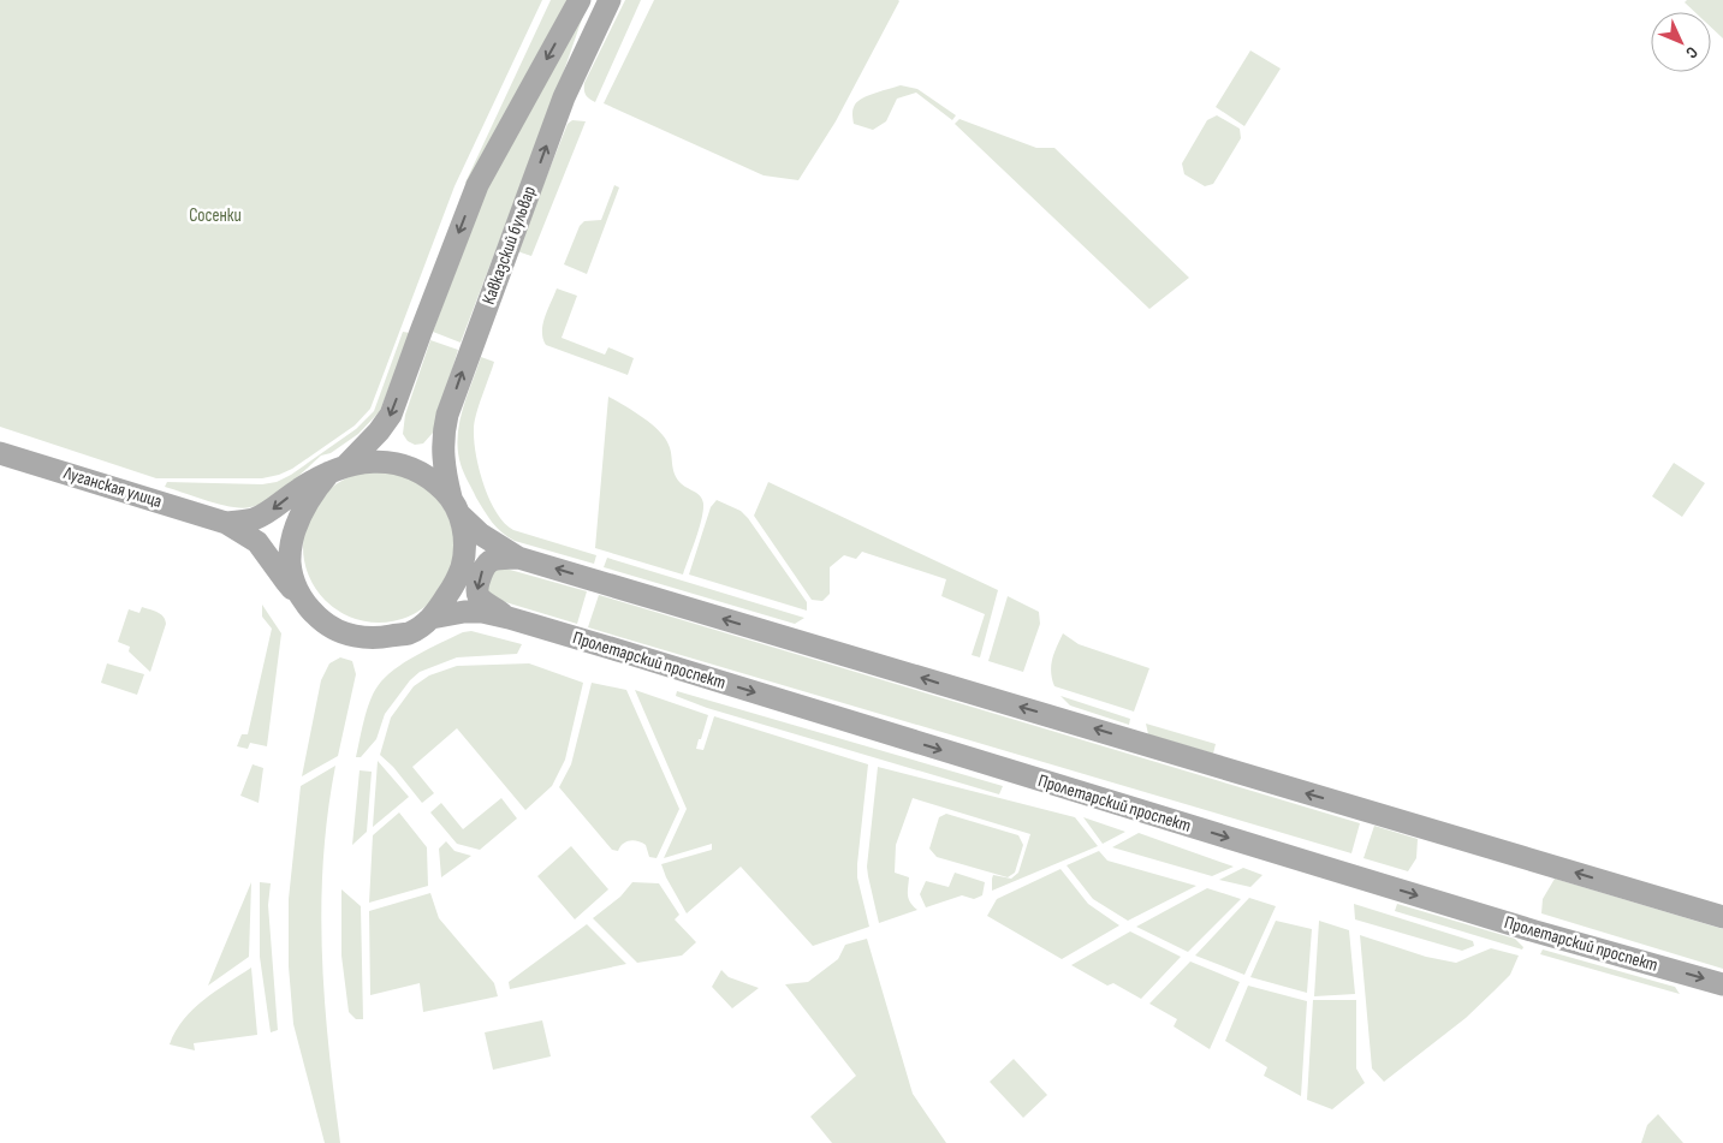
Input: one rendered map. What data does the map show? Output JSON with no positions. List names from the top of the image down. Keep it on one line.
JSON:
{"streets":{"main road":["Кавказский бульвар","Луганская улица","Пролетарский проспект"]},"crossings":[["Кавказский бульвар","Луганская улица"],["Кавказский бульвар","Пролетарский проспект"],["Луганская улица","Пролетарский проспект"]],"parks":["Сосенки"],"north":"bottom right"}
